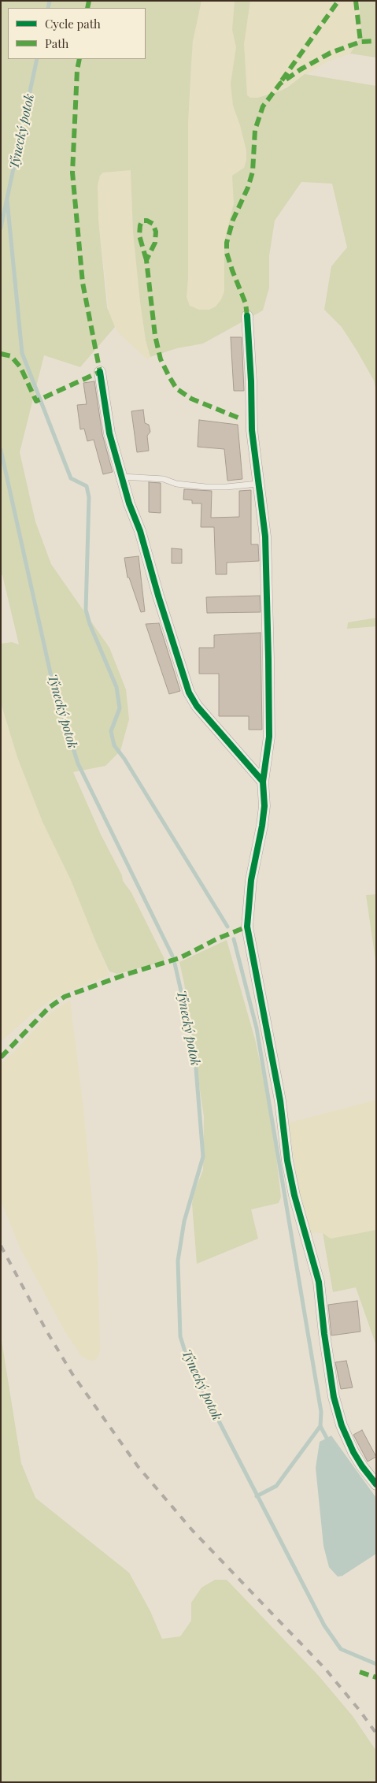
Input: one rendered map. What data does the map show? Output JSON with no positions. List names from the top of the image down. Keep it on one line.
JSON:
{"water":["Týnecký potok"],"legend":["Cycle path","Path"]}
